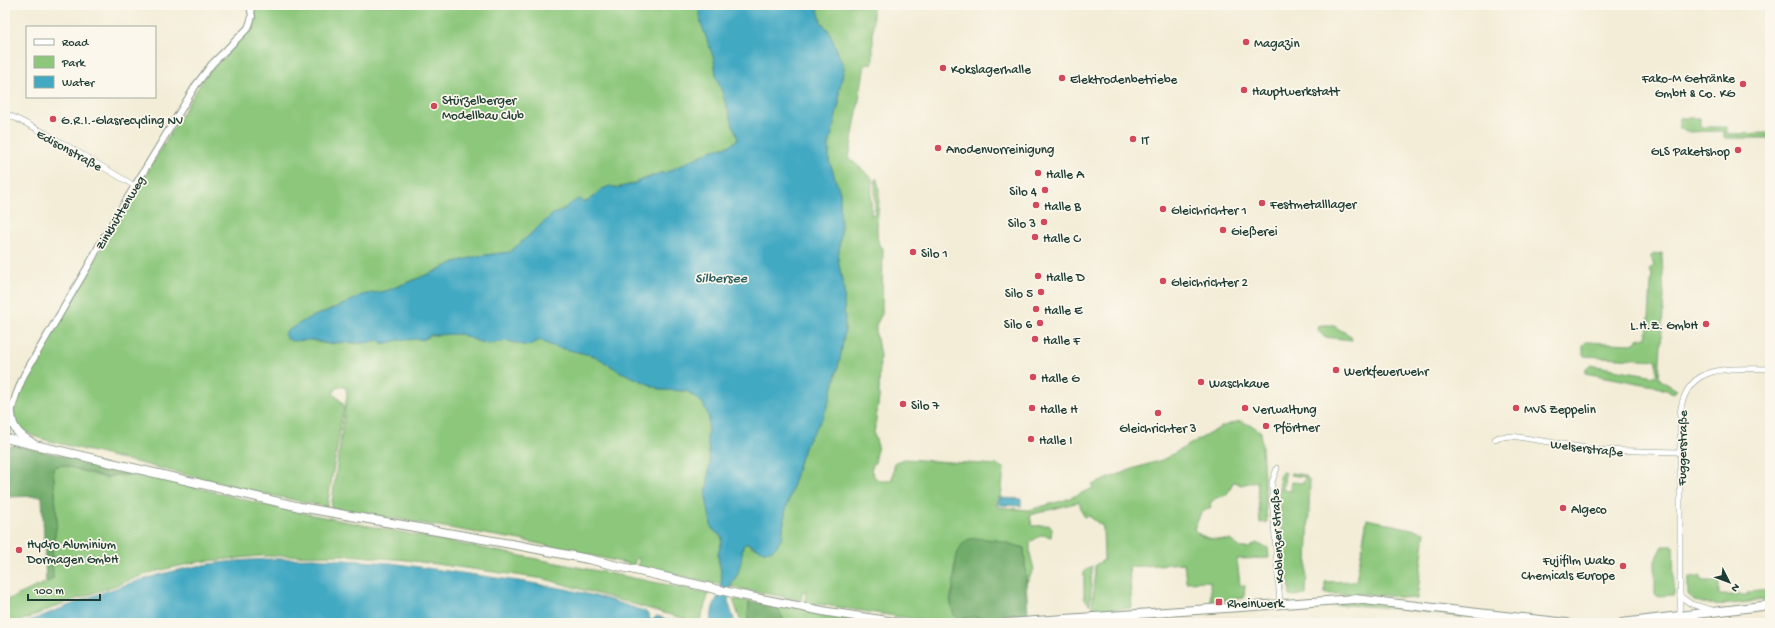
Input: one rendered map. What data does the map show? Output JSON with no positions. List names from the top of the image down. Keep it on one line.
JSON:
{"streets":{"street":["Edisonstraße","Zinkhüttenweg","Welserstraße","Fuggerstraße","Koblenzer Straße"]},"crossings":[["Edisonstraße","Zinkhüttenweg"],["Welserstraße","Fuggerstraße"]],"water":["Silbersee"],"places":{"other":["Magazin","Kokslagerhalle","Elektrodenbetriebe","Fako-M Getränke GmbH & Co. KG","Hauptwerkstatt","Stürzelberger Modellbau Club","G.R.I.-Glasrecycling NV","IT","Anodenvorreinigung","GLS Paketshop","Halle A","Silo 4","Festmetalllager","Halle B","Gleichrichter 1","Silo 3","Gießerei","Halle C","Silo 1","Halle D","Gleichrichter 2","Silo 5","Halle E","Silo 6","L.H.Z. GmbH","Halle F","Werkfeuerwehr","Halle G","Waschkaue","Silo 7","Halle H","Verwaltung","MVS Zeppelin","Gleichrichter 3","Pförtner","Halle I","Algeco","Hydro Aluminium Dormagen GmbH","Fujifilm Wako Chemicals Europe"],"transit":["Rheinwerk"]},"legend":["Road","Park","Water"],"scale_bar":"100 m","north":"bottom right"}
